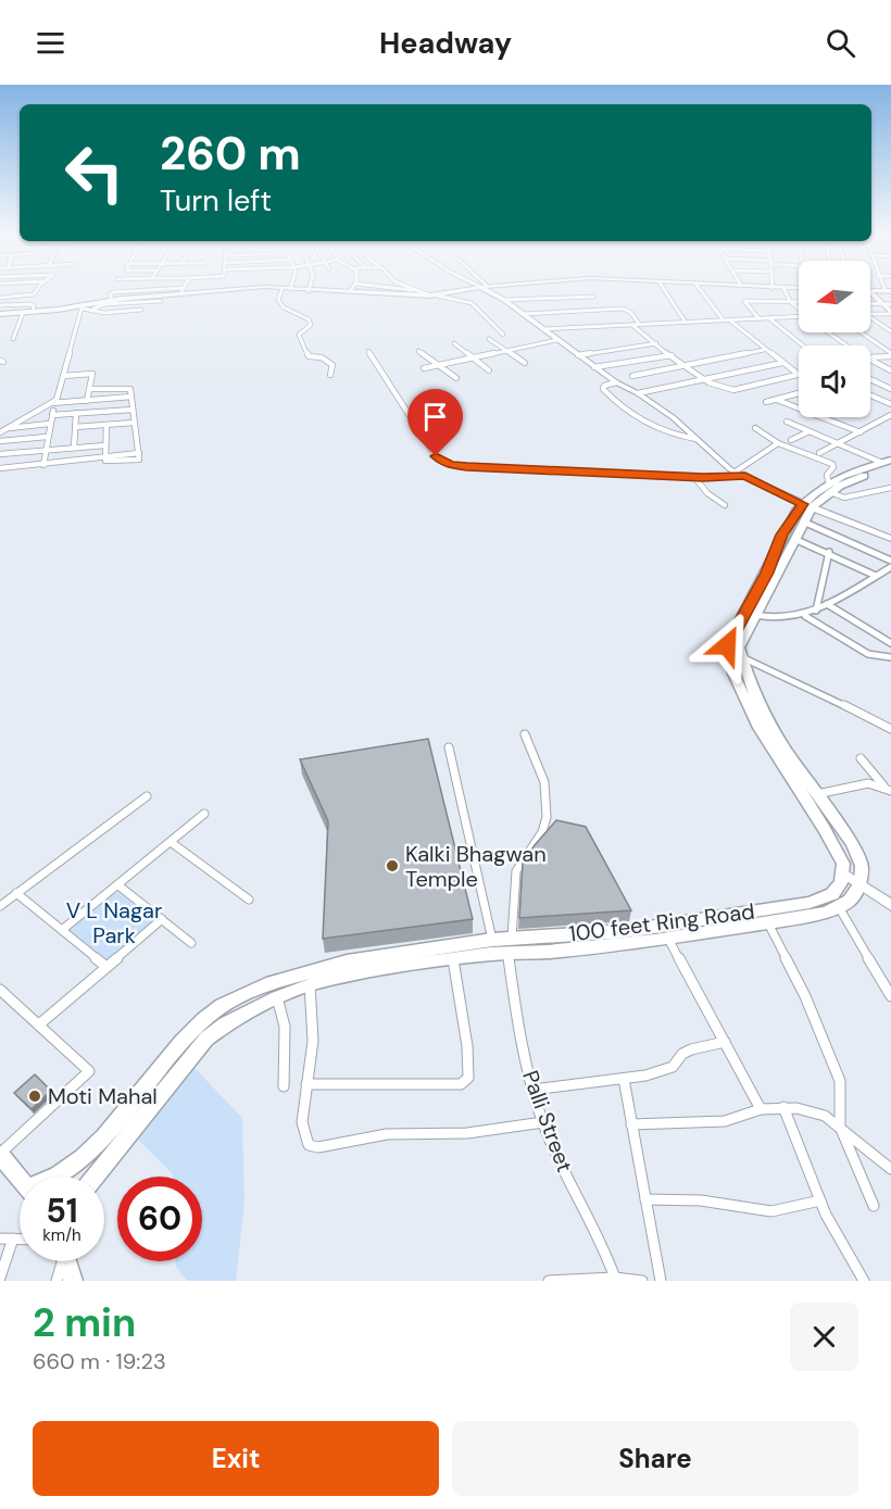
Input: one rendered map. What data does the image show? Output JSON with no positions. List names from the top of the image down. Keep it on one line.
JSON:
{"streets":{"main road":["100 feet Ring Road"],"street":["Palli Street"]},"crossings":[["100 feet Ring Road","Palli Street"]],"parks":["V L Nagar Park"],"places":["Kalki Bhagwan Temple","Moti Mahal"],"north":"left","page":{"header":"Headway","turn":["260 m","Turn left"],"speed":"51 km/h","limit":"60","heading":["2 min","660 m · 19:23"],"buttons":["Exit","Share"]}}
